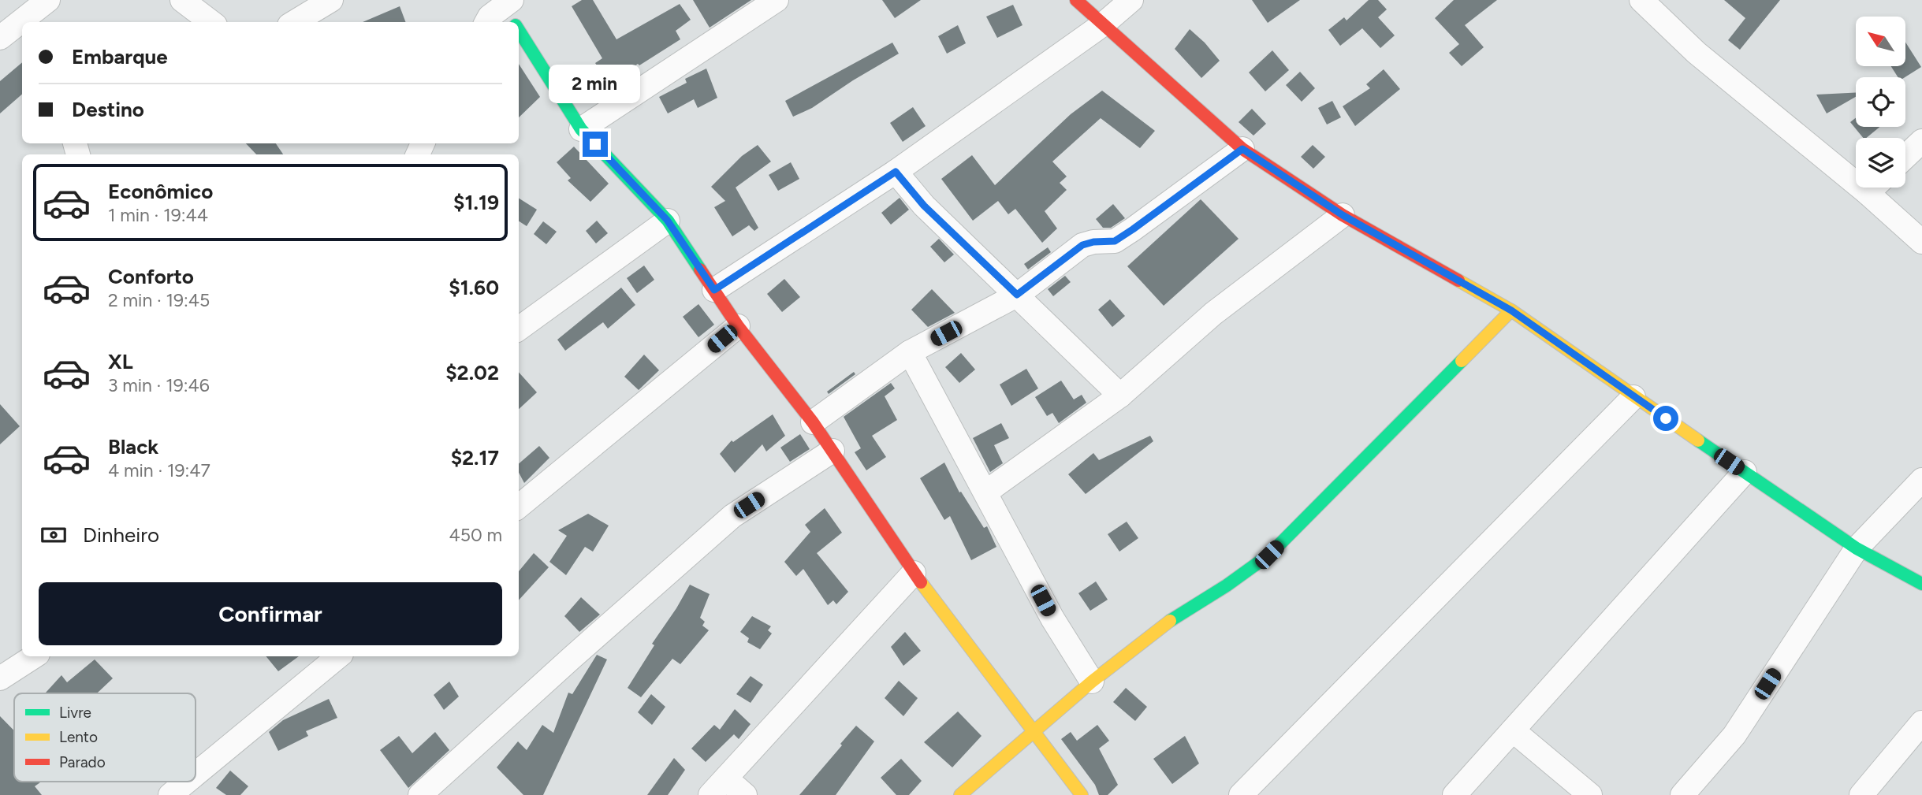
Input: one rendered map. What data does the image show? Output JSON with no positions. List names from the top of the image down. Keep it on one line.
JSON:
{"legend":["Livre","Lento","Parado"],"north":"top left","page":{"banner":["Embarque","Destino"],"bubble":"2 min","list":[{"name":"Econômico","note":"1 min · 19:44","value":"$1.19"},{"name":"Conforto","note":"2 min · 19:45","value":"$1.60"},{"name":"XL","note":"3 min · 19:46","value":"$2.02"},{"name":"Black","note":"4 min · 19:47","value":"$2.17"}],"pay":["Dinheiro","450 m"],"buttons":"Confirmar"}}
